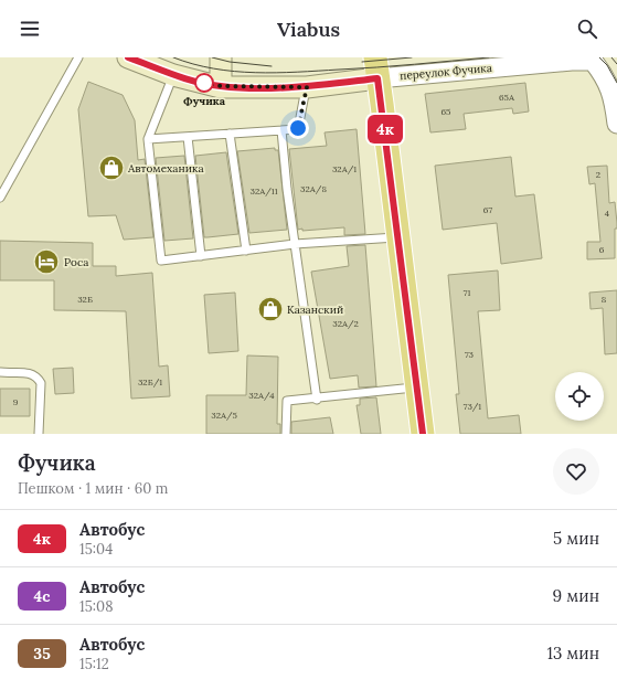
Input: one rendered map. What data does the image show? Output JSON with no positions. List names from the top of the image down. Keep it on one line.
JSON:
{"streets":{"street":["переулок Фучика"]},"places":{"other":["Фучика"],"shop":["Автомеханика","Казанский"],"hotel":["Роса"]},"lines":["bus line 4к"],"house_numbers":["65А","65","32А/1","2","32А/8","32А/11","67","4","6","71","32Б","8","32А/2","73","32Б/1","32А/4","9","73/1","32А/5"],"page":{"header":"Viabus","on_map":"4к","heading":["Фучика","Пешком · 1 мин · 60 m"],"list":[{"mark":"4к","name":"Автобус","note":"15:04","value":"5 мин"},{"mark":"4с","name":"Автобус","note":"15:08","value":"9 мин"},{"mark":"35","name":"Автобус","note":"15:12","value":"13 мин"}]}}
